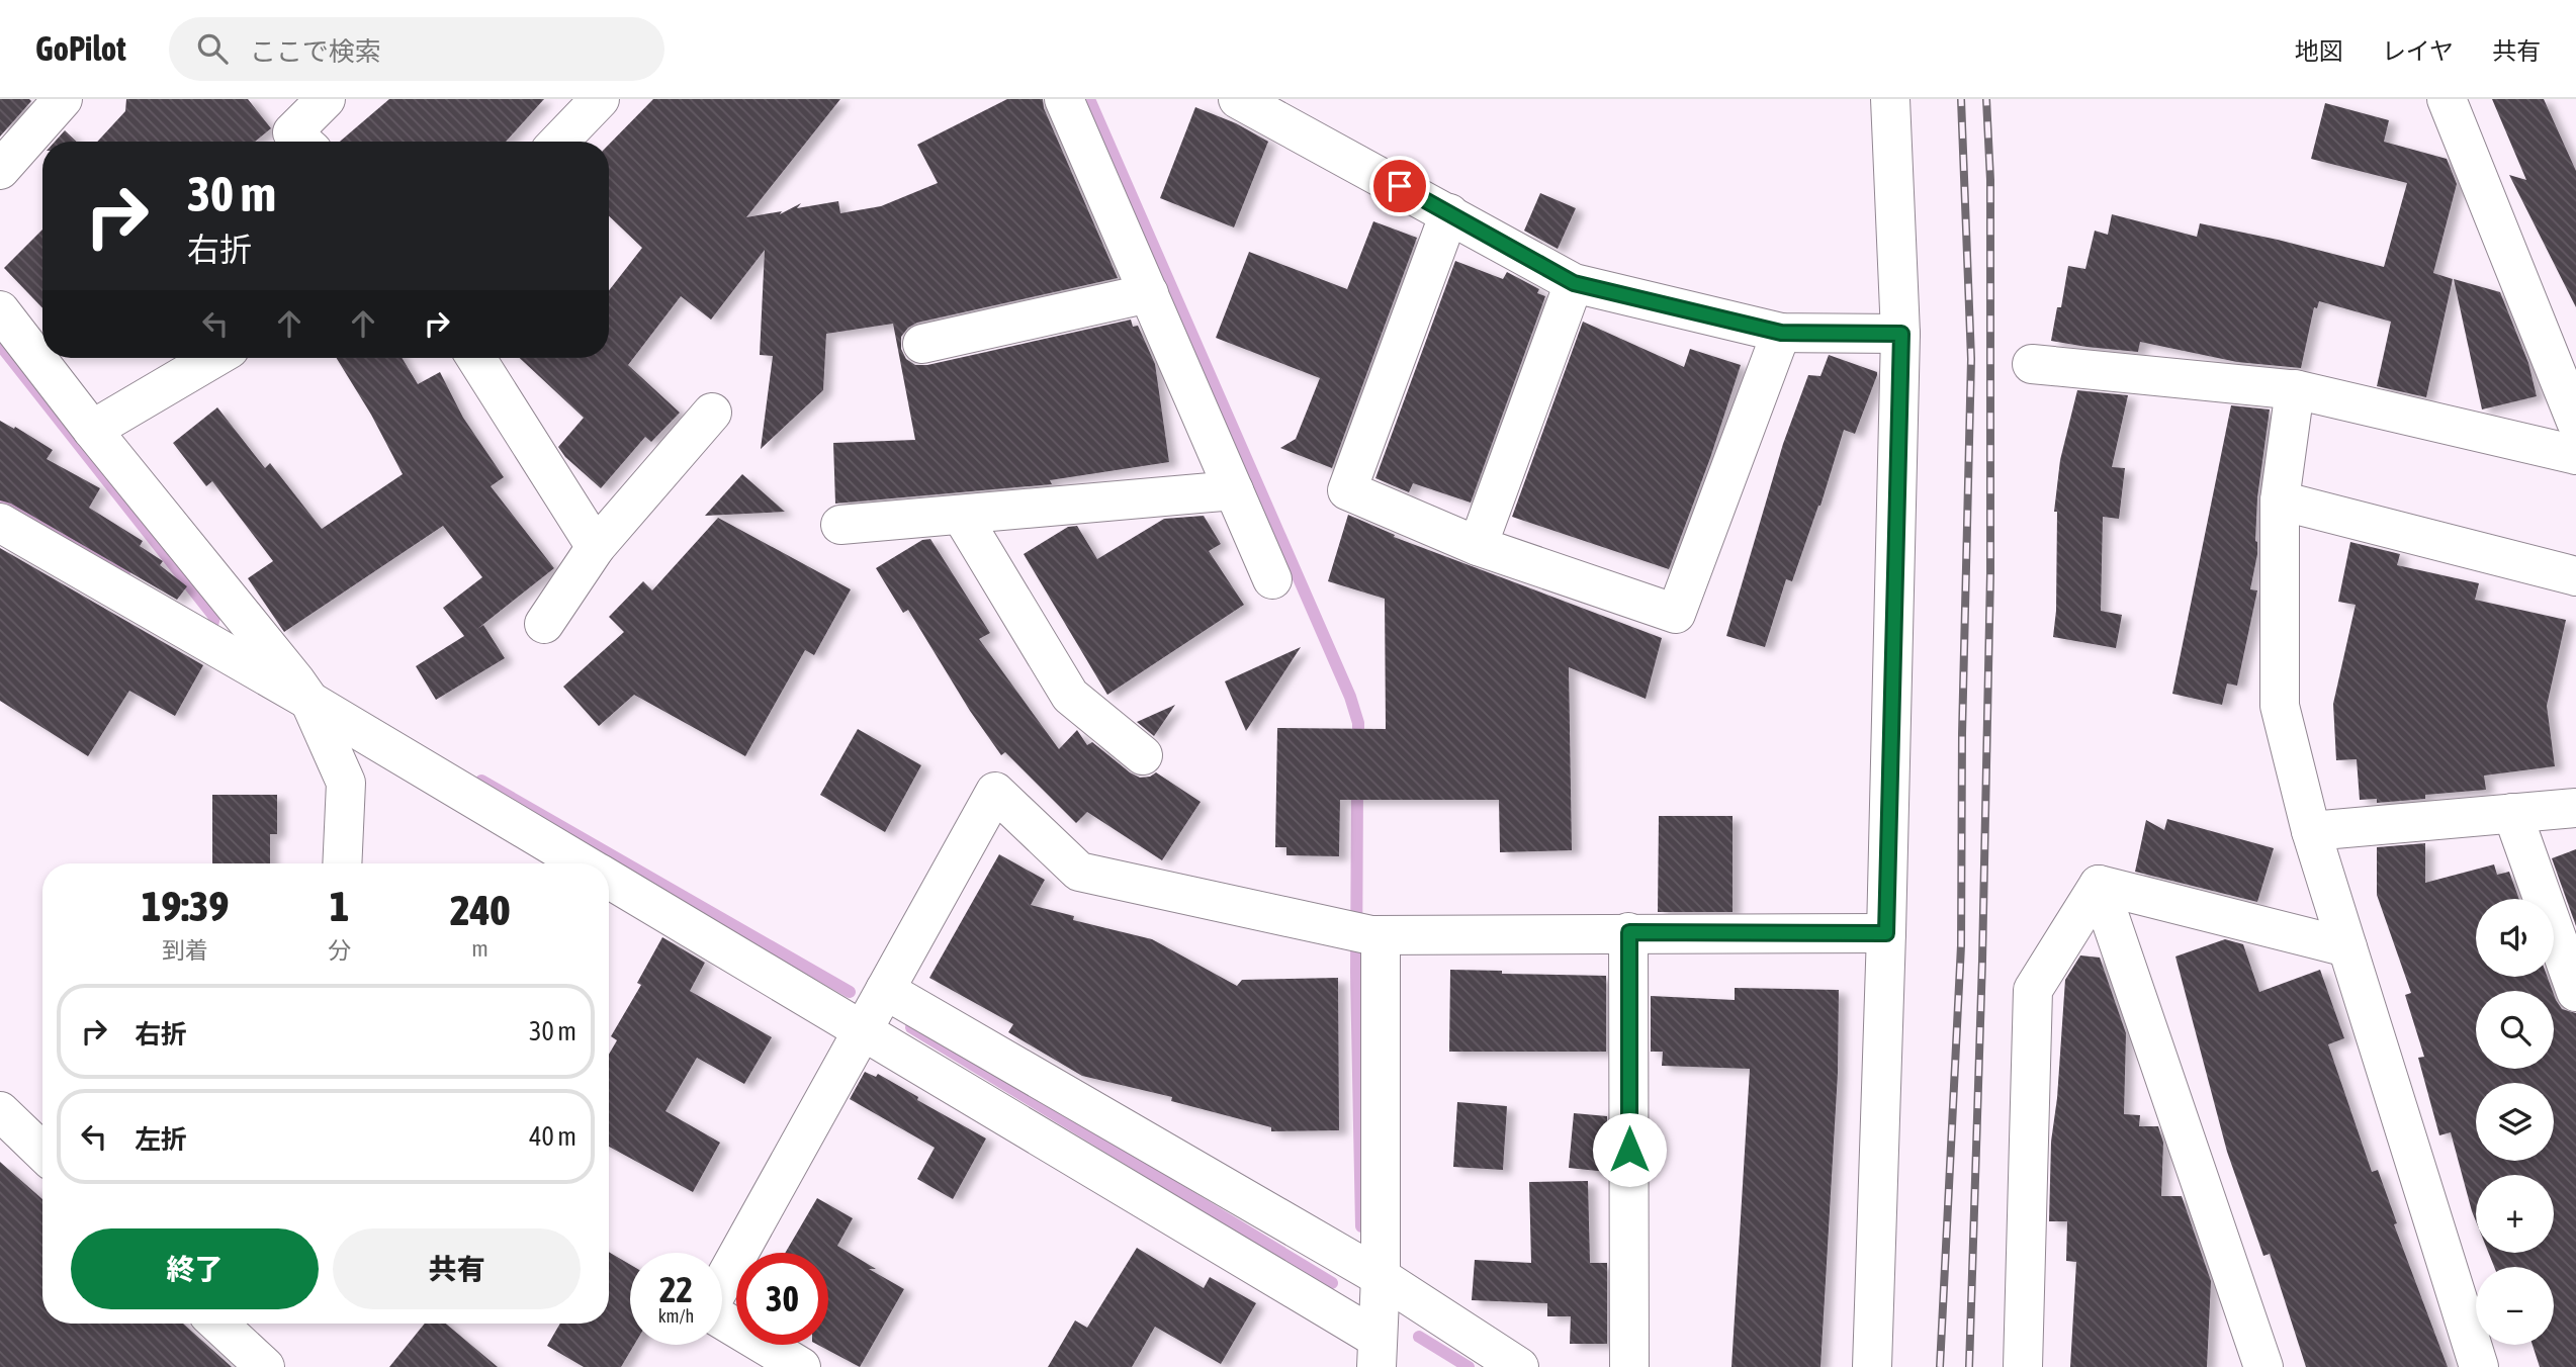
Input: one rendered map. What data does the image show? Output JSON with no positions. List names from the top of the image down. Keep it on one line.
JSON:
{"page":{"header":"GoPilot","search":"ここで検索","nav":["地図","レイヤ","共有"],"turn":["30 m","右折"],"eta":["19:39","到着","1","分","240","m"],"map_buttons":["+","−"],"list":[{"name":"右折","value":"30 m"},{"name":"左折","value":"40 m"}],"buttons":["終了","共有"],"speed":"22 km/h","limit":"30"}}
